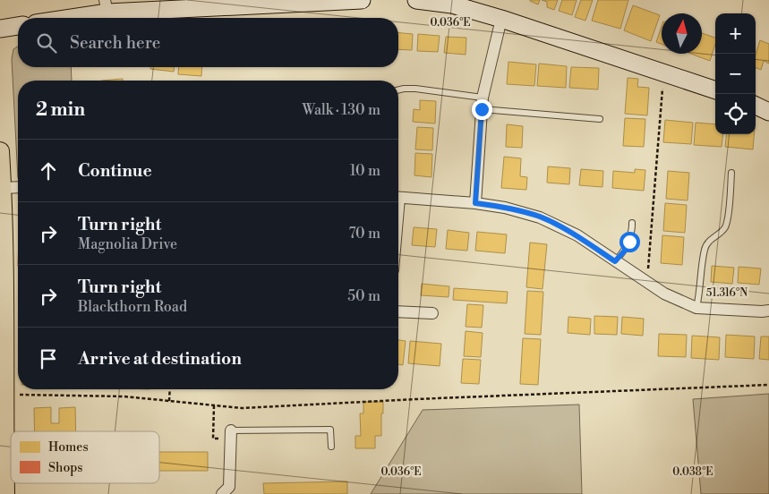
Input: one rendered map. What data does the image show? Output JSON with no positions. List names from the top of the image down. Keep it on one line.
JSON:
{"legend":["Homes","Shops"],"north":"top","page":{"map_buttons":["+","−"],"search":"Search here","heading":["2 min","Walk · 130 m"],"list":[["Continue","10 m"],["Turn right","Magnolia Drive","70 m"],["Turn right","Blackthorn Road","50 m"],"Arrive at destination"]},"coordinates":["0.036°E","51.316°N","0.038°E"]}
